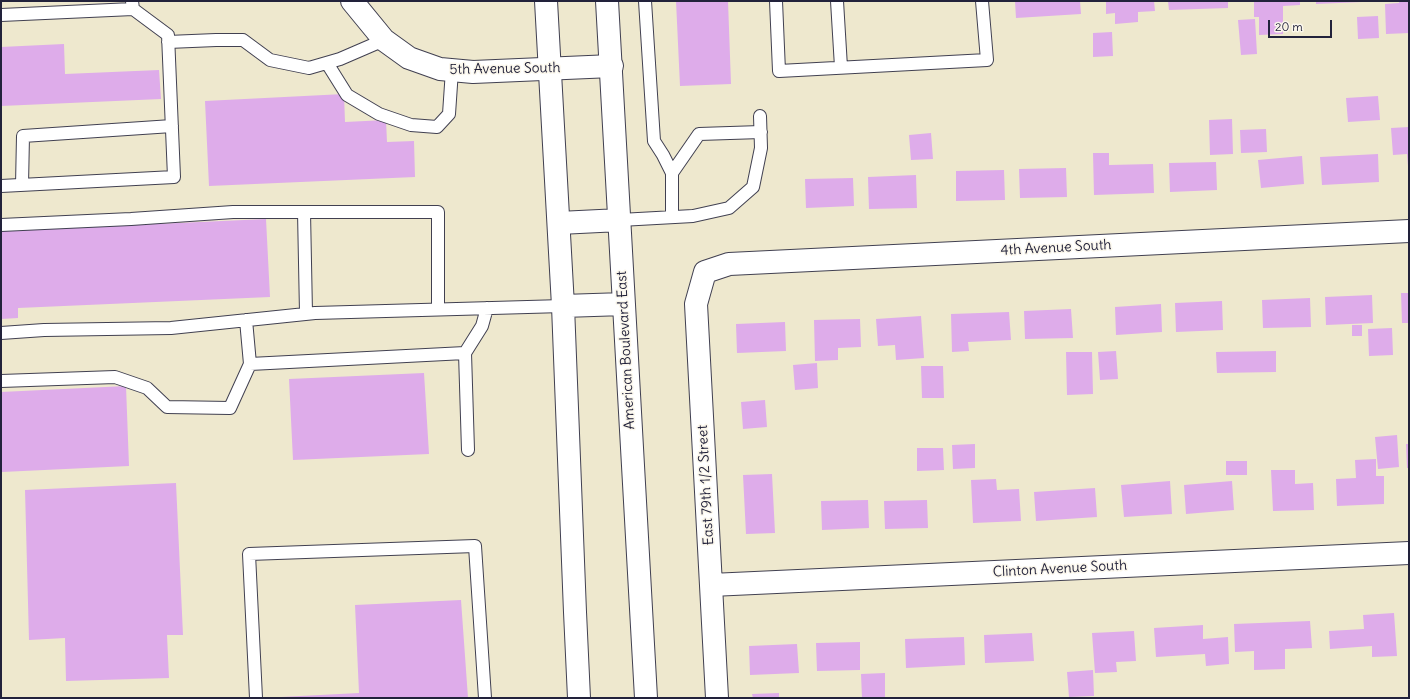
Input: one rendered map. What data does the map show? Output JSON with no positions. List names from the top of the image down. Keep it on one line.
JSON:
{"streets":{"street":["5th Avenue South","4th Avenue South","American Boulevard East","East 79th 1/2 Street","Clinton Avenue South"]},"crossings":[["5th Avenue South","American Boulevard East"],["4th Avenue South","East 79th 1/2 Street"],["East 79th 1/2 Street","Clinton Avenue South"]],"scale_bar":"20 m"}
